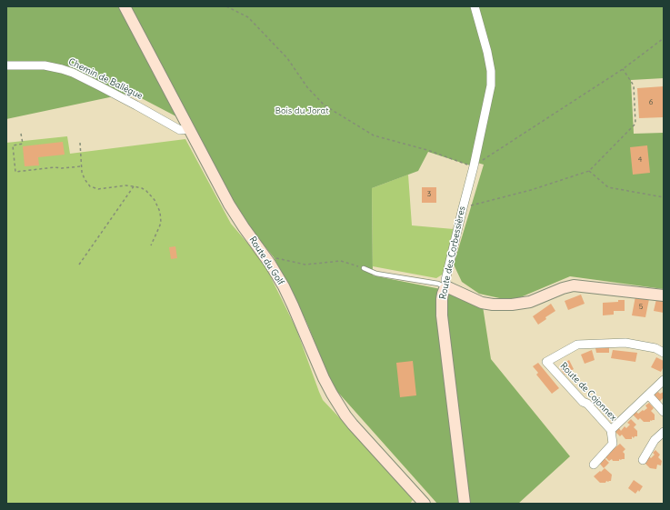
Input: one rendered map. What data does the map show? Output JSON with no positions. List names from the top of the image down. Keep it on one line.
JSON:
{"streets":{"main road":["Route des Corbessières","Route du Golf"],"street":["Chemin de Ballègue","Route de Cojonnex"]},"crossings":[["Chemin de Ballègue","Route du Golf"]],"parks":["Bois du Jorat"],"house_numbers":["6","4","3","5"]}
